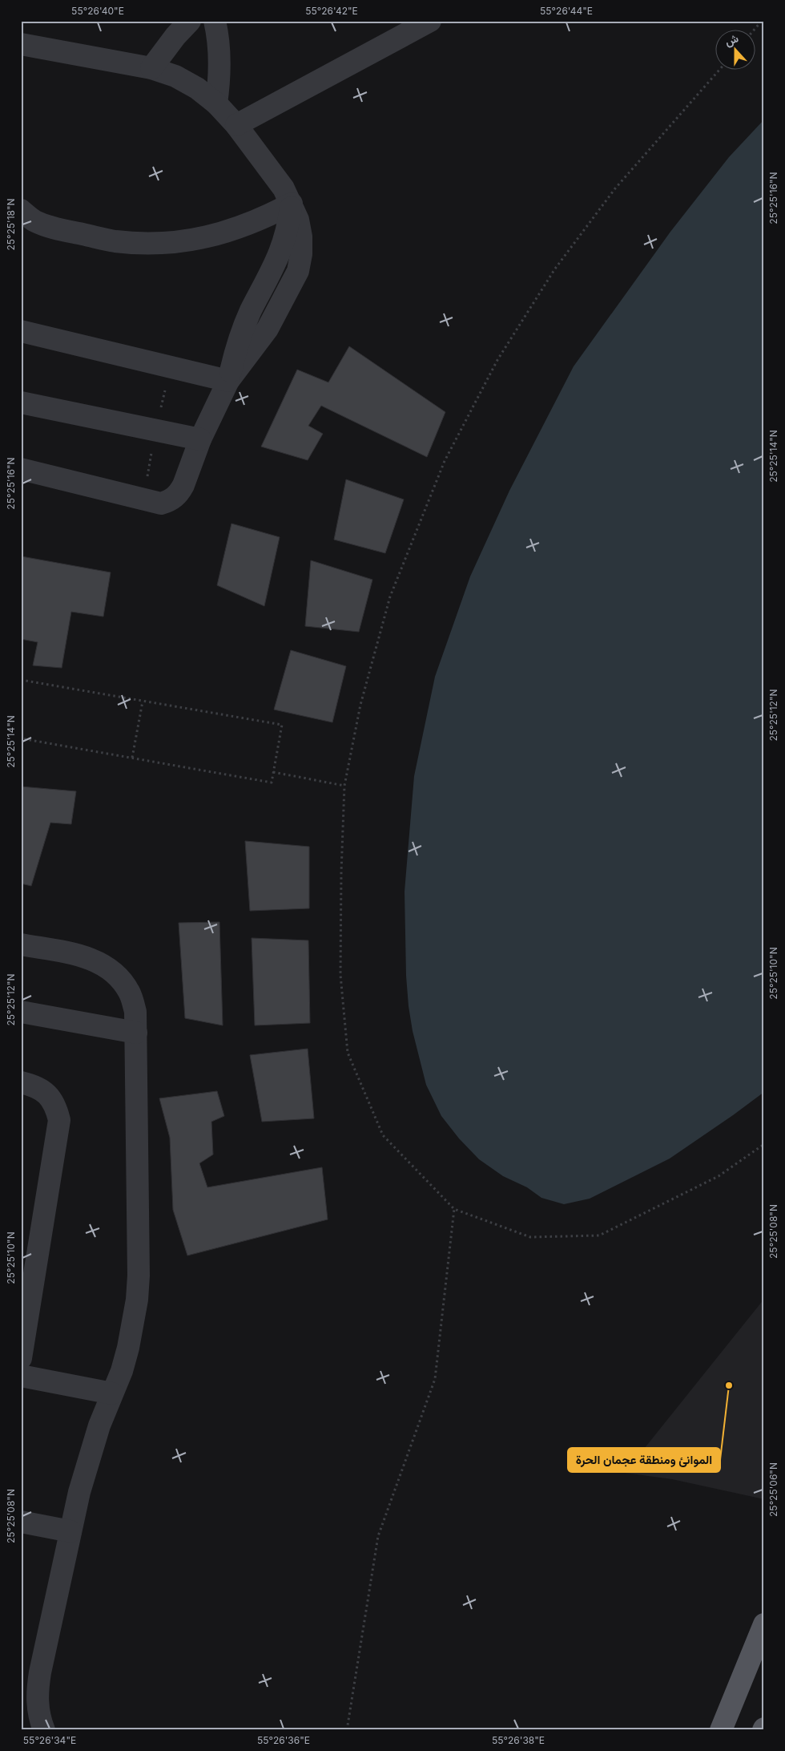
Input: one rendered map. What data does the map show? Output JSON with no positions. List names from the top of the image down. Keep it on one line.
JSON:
{"places":["الموانئ ومنطقة عجمان الحرة"],"north":"top","coordinates":["55°26'40\"E","55°26'42\"E","55°26'44\"E","25°25'16\"N","25°25'18\"N","25°25'14\"N","25°25'12\"N","25°25'10\"N","25°25'08\"N","25°25'06\"N","55°26'34\"E","55°26'36\"E","55°26'38\"E"]}
